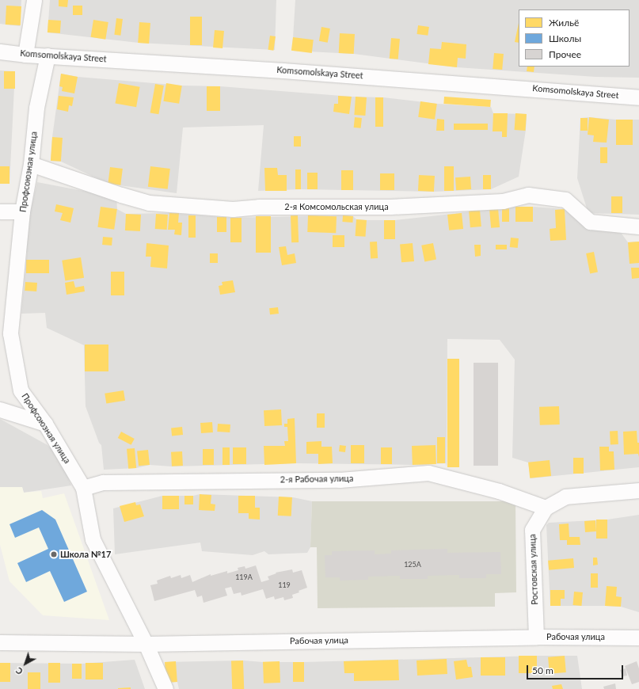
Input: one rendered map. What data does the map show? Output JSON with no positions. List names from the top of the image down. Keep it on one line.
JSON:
{"streets":{"street":["Komsomolskaya Street","Профсоюзная улица","2-я Комсомольская улица","2-я Рабочая улица","Ростовская улица","Рабочая улица"]},"crossings":[["Komsomolskaya Street","Профсоюзная улица"],["Профсоюзная улица","2-я Комсомольская улица"],["Профсоюзная улица","2-я Рабочая улица"],["Профсоюзная улица","Рабочая улица"],["2-я Рабочая улица","Ростовская улица"],["Ростовская улица","Рабочая улица"]],"places":["Школа №17"],"house_numbers":["125А","119А","119"],"legend":["Жильё","Школы","Прочее"],"scale_bar":"50 m","north":"bottom left"}
